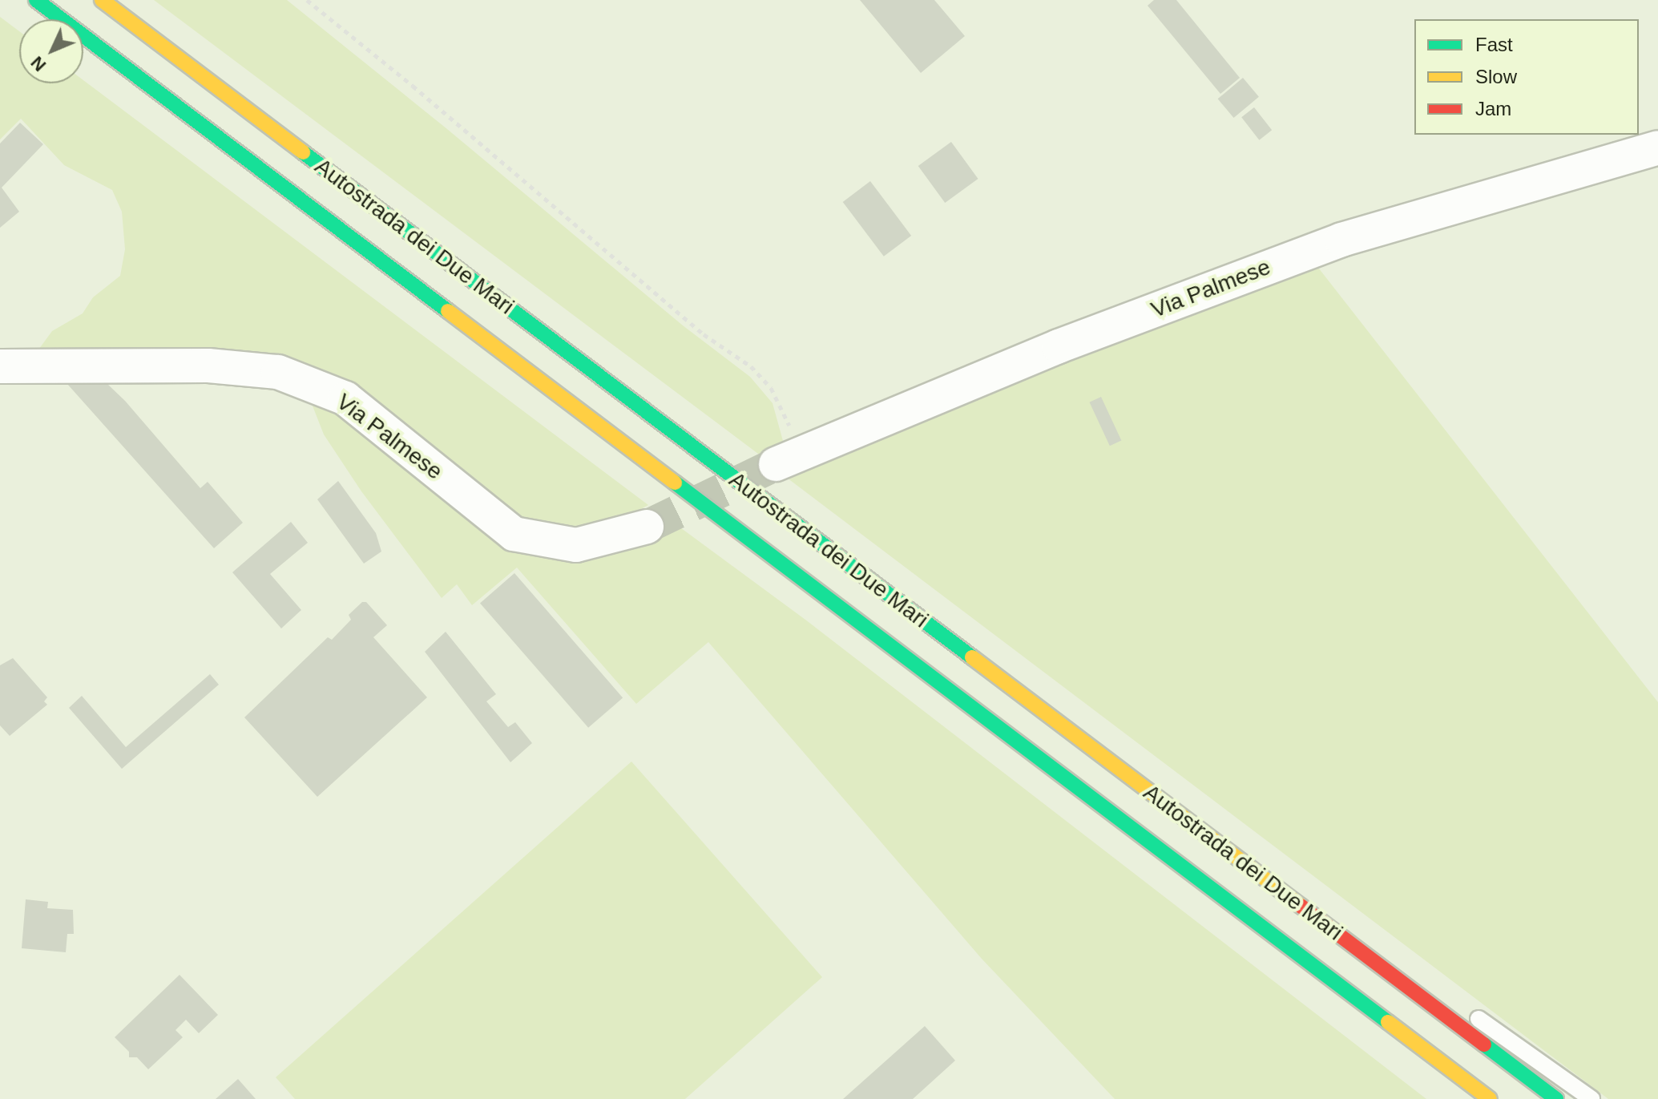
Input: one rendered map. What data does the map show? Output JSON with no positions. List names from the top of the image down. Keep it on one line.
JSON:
{"streets":{"highway":["Autostrada dei Due Mari"],"street":["Via Palmese"]},"legend":["Fast","Slow","Jam"],"north":"bottom left"}
